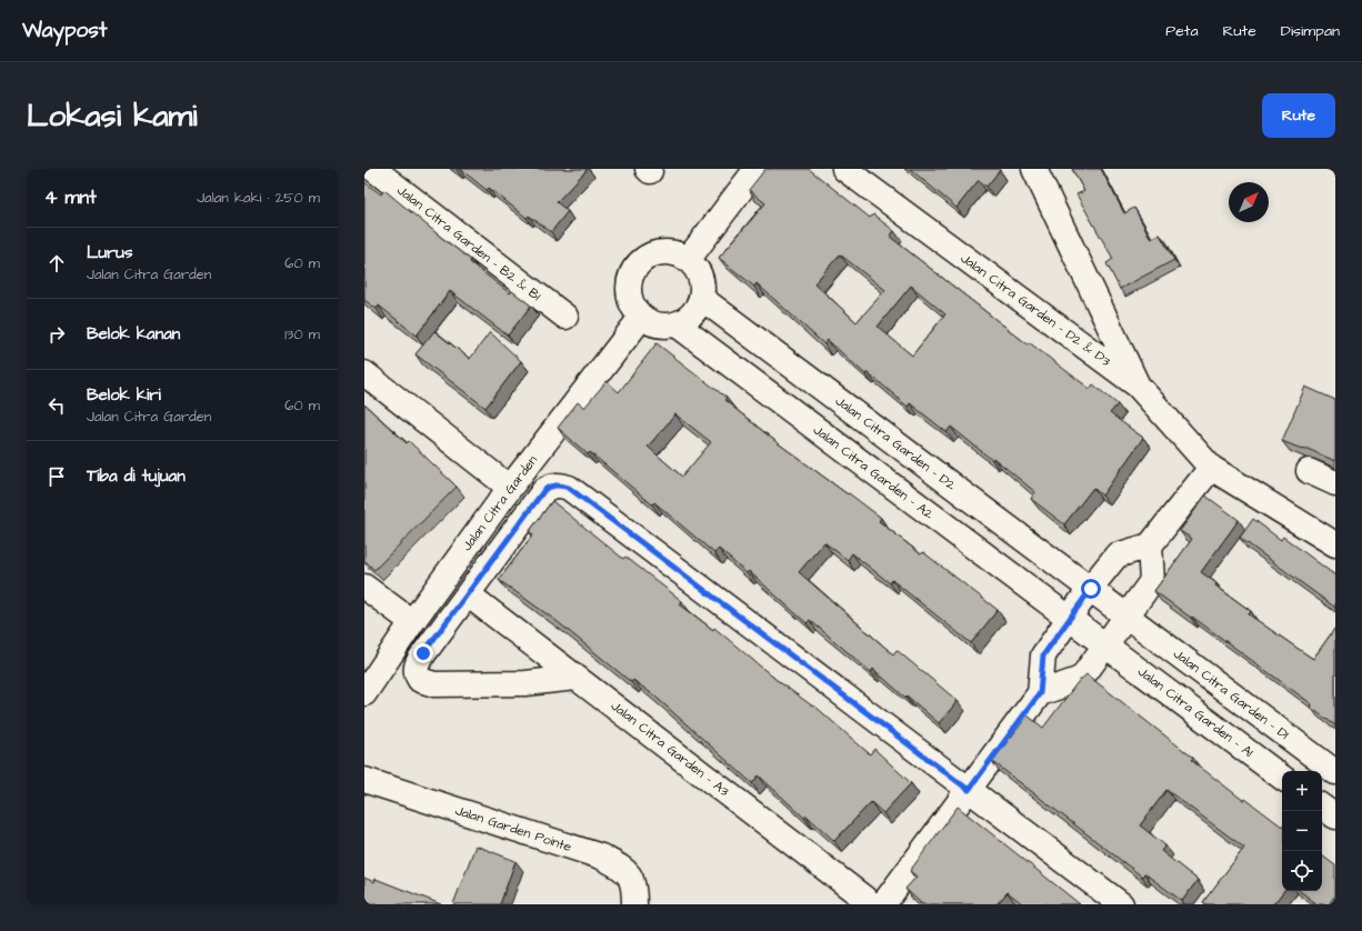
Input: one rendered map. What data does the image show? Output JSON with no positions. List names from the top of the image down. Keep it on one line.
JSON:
{"streets":{"street":["Jalan Citra Garden - B2 & B1","Jalan Citra Garden - D2 & D3","Jalan Citra Garden - D2","Jalan Citra Garden - A2","Jalan Citra Garden","Jalan Citra Garden - D1","Jalan Citra Garden - A1","Jalan Citra Garden - A3","Jalan Garden Pointe"]},"crossings":[["Jalan Citra Garden - D2","Jalan Citra Garden - A2"],["Jalan Citra Garden - D2","Jalan Citra Garden"],["Jalan Citra Garden - D2","Jalan Citra Garden - D1"],["Jalan Citra Garden - A2","Jalan Citra Garden"],["Jalan Citra Garden - A2","Jalan Citra Garden - A1"]],"north":"top right","page":{"header":"Waypost","nav":["Peta","Rute","Disimpan"],"buttons":"Rute","title":"Lokasi kami","heading":["4 mnt","Jalan kaki · 250 m"],"list":[["Lurus","Jalan Citra Garden","60 m"],["Belok kanan","130 m"],["Belok kiri","Jalan Citra Garden","60 m"],"Tiba di tujuan"],"map_buttons":["+","−"]}}
